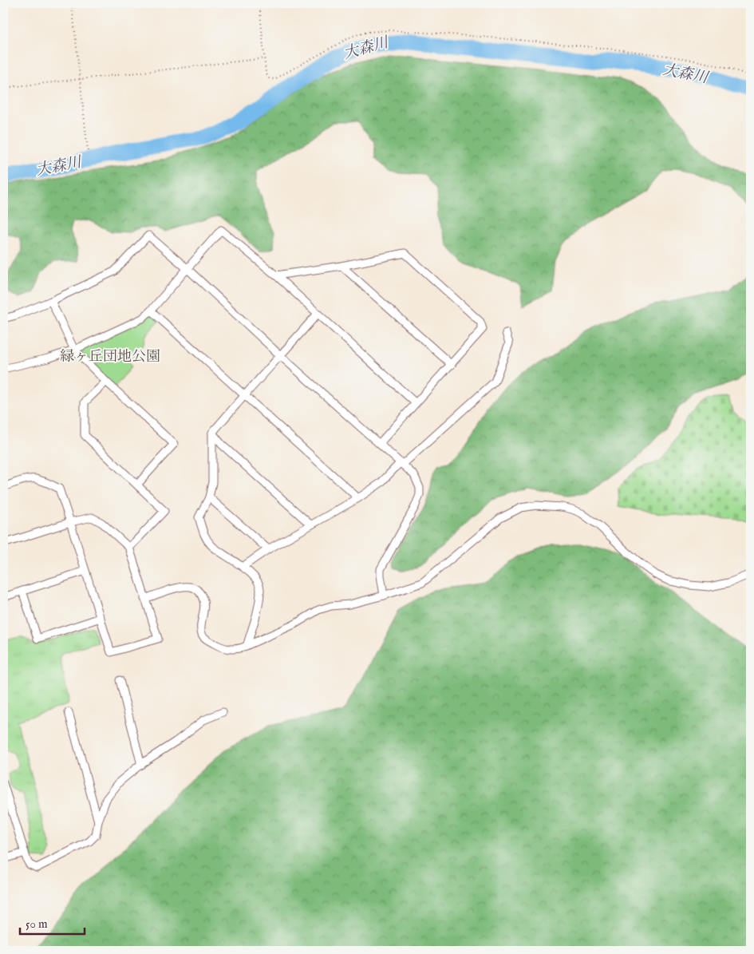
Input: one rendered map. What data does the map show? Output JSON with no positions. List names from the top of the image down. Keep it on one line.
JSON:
{"water":["大森川"],"parks":["緑ヶ丘団地公園"],"scale_bar":"50 m"}
